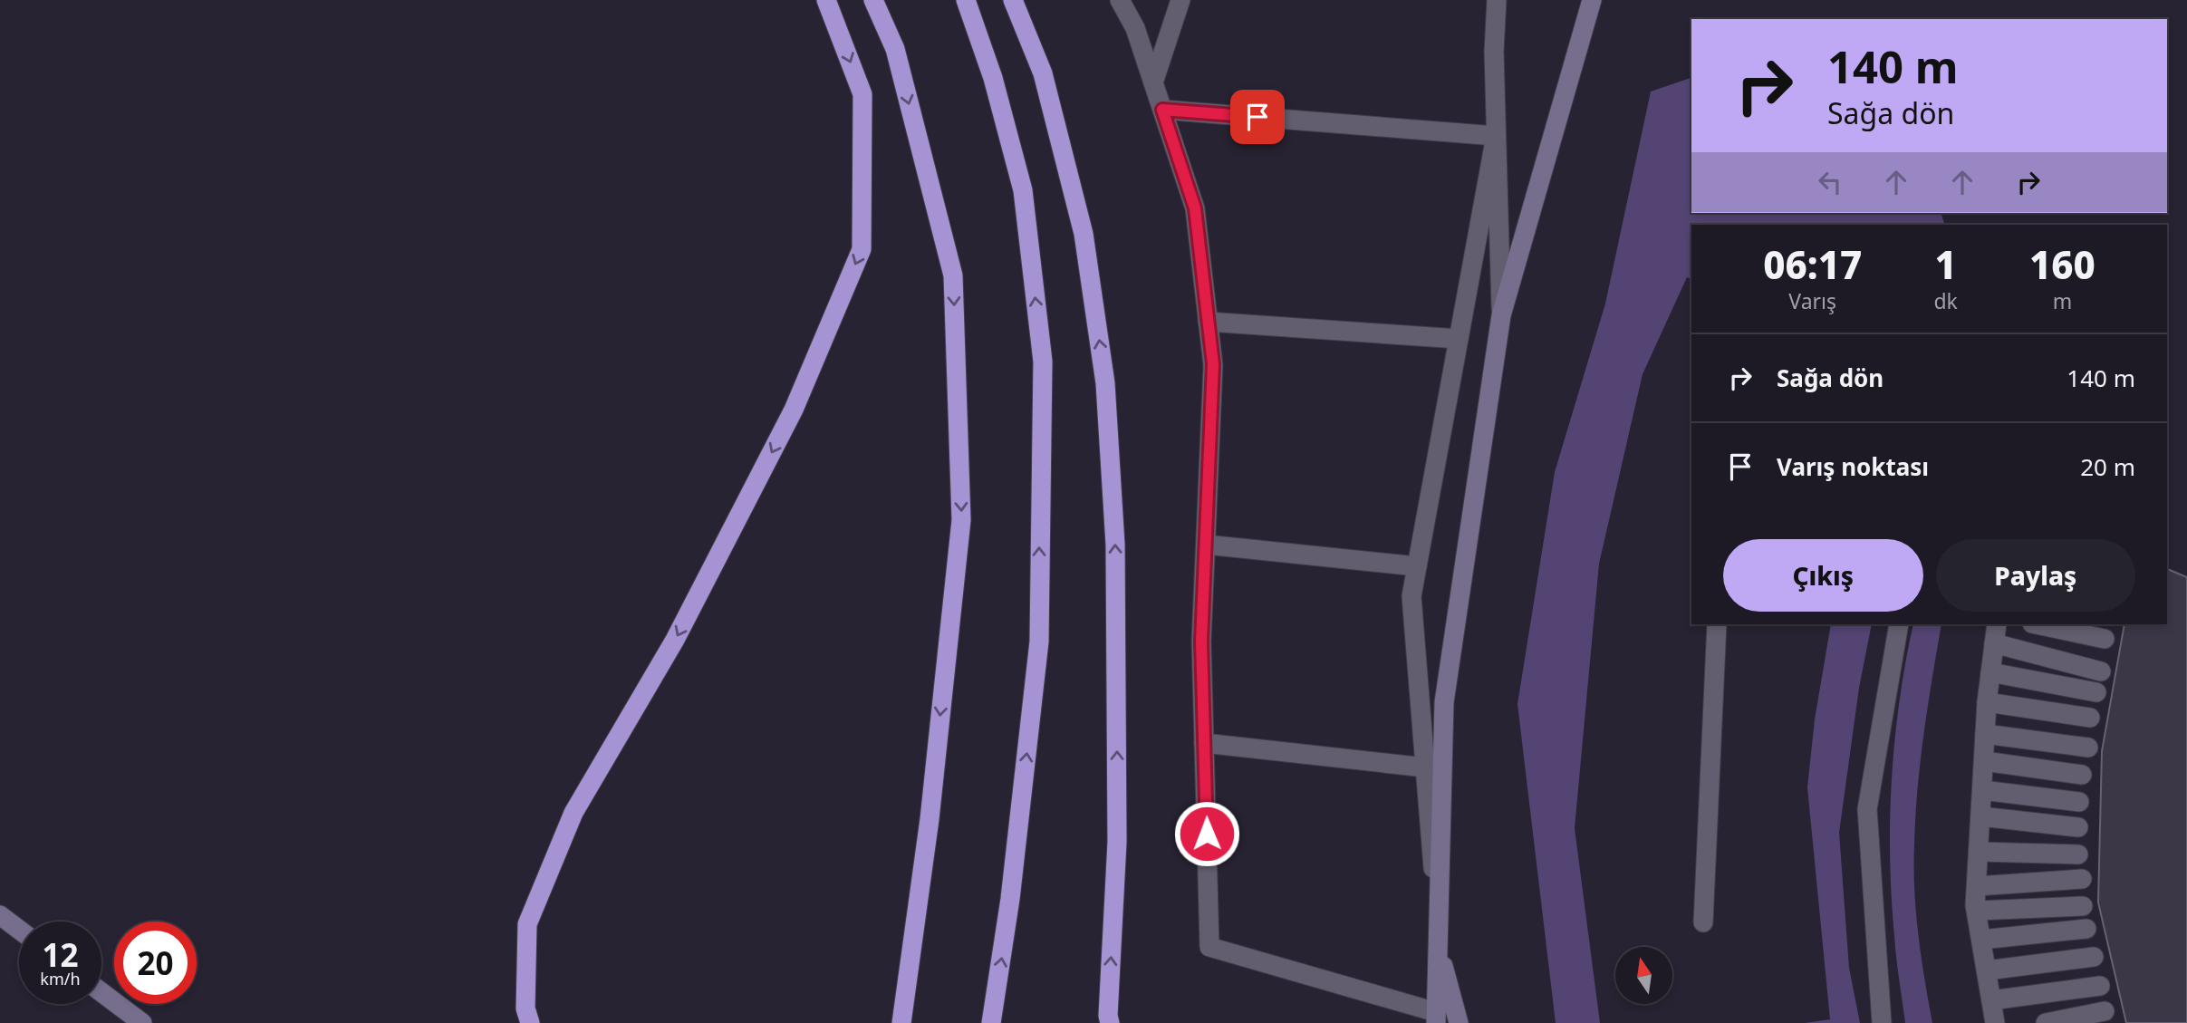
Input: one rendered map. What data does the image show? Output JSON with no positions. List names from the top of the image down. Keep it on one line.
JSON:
{"north":"top","page":{"turn":["140 m","Sağa dön"],"eta":["06:17","Varış","1","dk","160","m"],"list":[{"name":"Sağa dön","value":"140 m"},{"name":"Varış noktası","value":"20 m"}],"buttons":["Çıkış","Paylaş"],"speed":"12 km/h","limit":"20"}}
